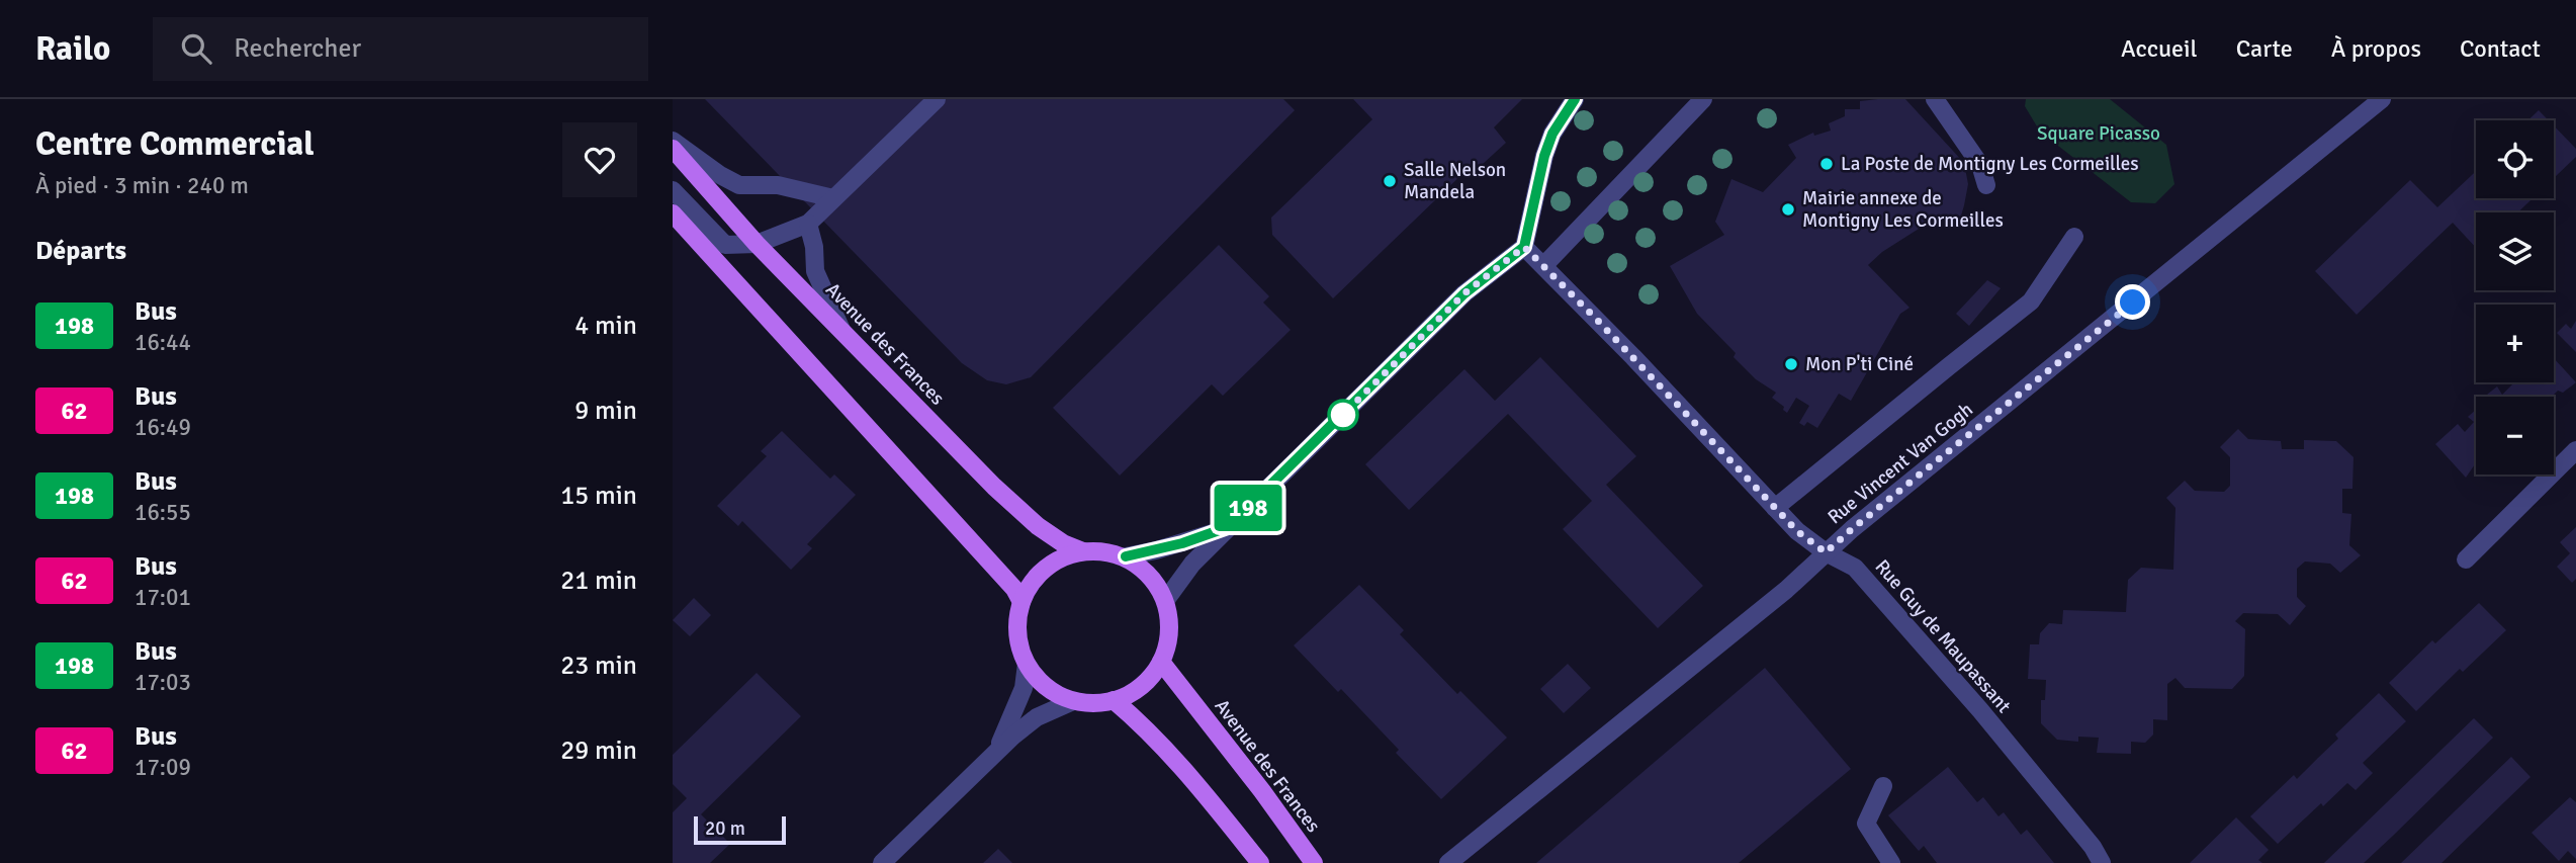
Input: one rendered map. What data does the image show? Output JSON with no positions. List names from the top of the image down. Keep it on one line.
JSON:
{"streets":{"main road":["Avenue des Frances"],"street":["Rue Vincent Van Gogh","Rue Guy de Maupassant"]},"crossings":[["Rue Vincent Van Gogh","Rue Guy de Maupassant"]],"parks":["Square Picasso"],"places":["La Poste de Montigny Les Cormeilles","Salle Nelson Mandela","Mairie annexe de Montigny Les Cormeilles","Mon P'ti Ciné"],"lines":["bus line 198"],"scale_bar":"20 m","page":{"header":"Railo","search":"Rechercher","nav":["Accueil","Carte","À propos","Contact"],"heading":[["Centre Commercial","À pied · 3 min · 240 m"],"Départs"],"on_map":"198","map_buttons":["+","−"],"list":[{"mark":"198","name":"Bus","note":"16:44","value":"4 min"},{"mark":"62","name":"Bus","note":"16:49","value":"9 min"},{"mark":"198","name":"Bus","note":"16:55","value":"15 min"},{"mark":"62","name":"Bus","note":"17:01","value":"21 min"},{"mark":"198","name":"Bus","note":"17:03","value":"23 min"},{"mark":"62","name":"Bus","note":"17:09","value":"29 min"}],"scale":"20 m"}}
